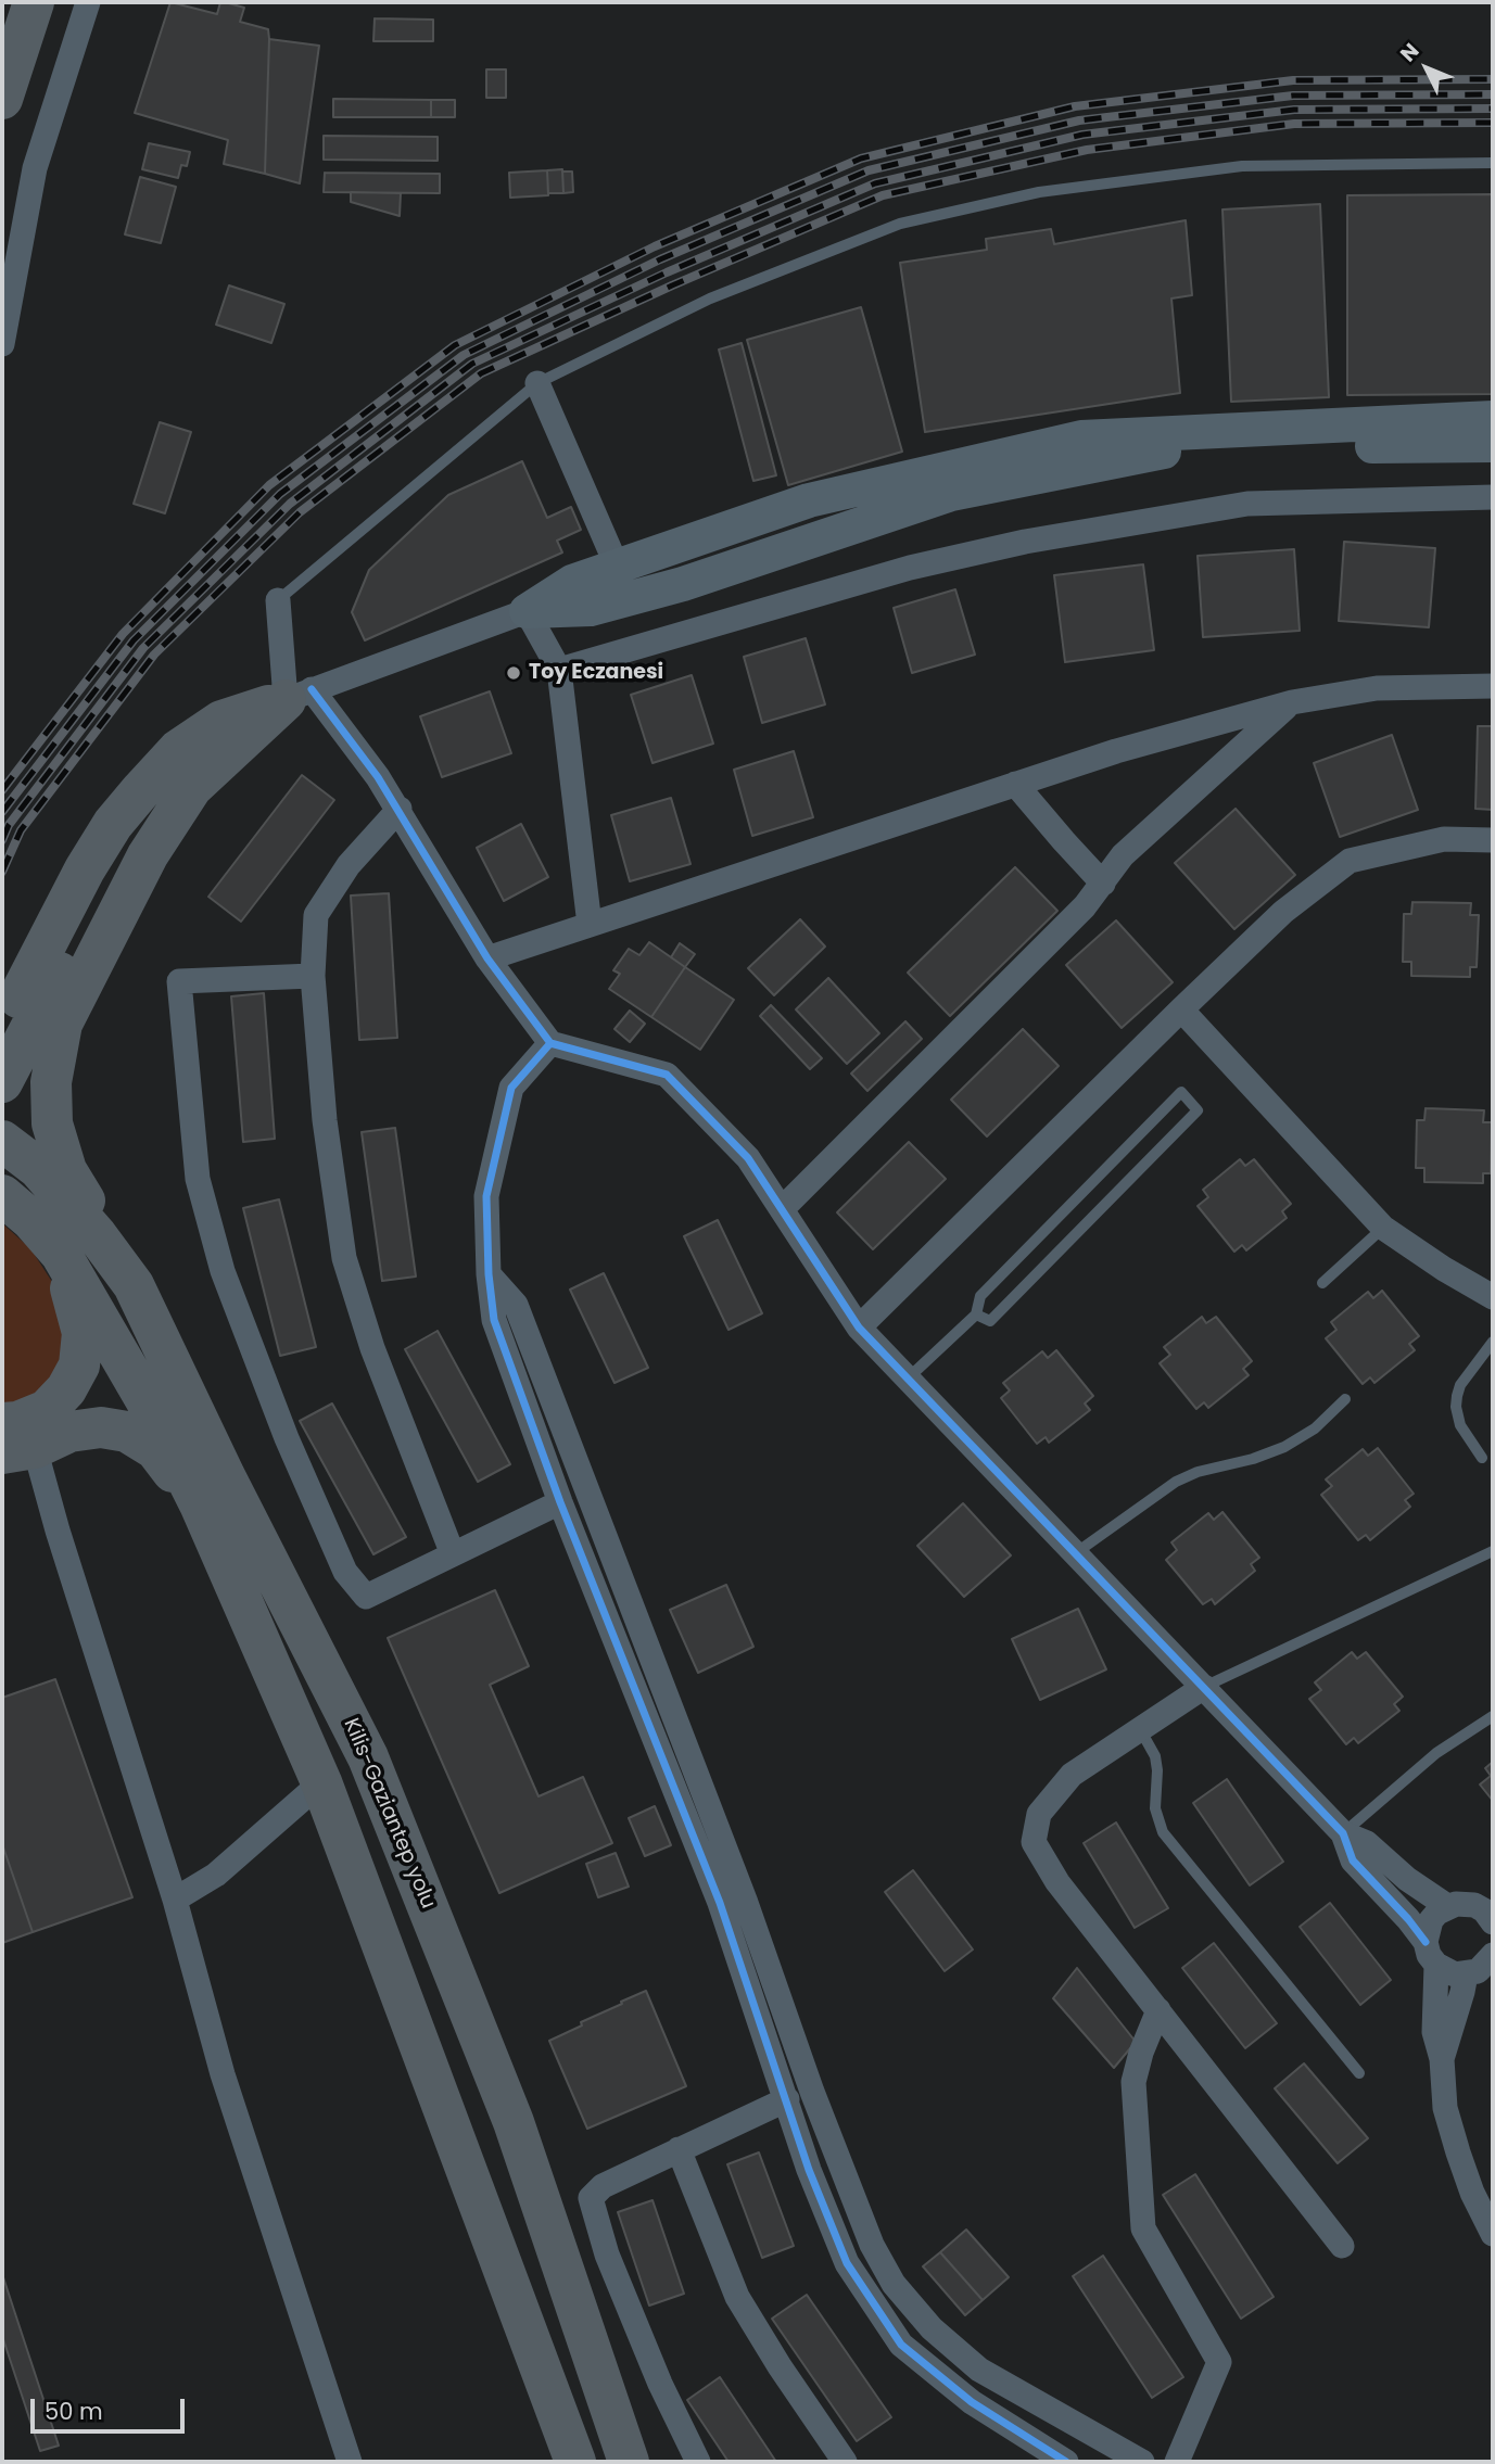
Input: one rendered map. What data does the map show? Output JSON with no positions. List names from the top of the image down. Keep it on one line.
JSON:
{"streets":{"highway":["Kilis-Gaziantep yolu"]},"places":["Toy Eczanesi"],"scale_bar":"50 m","north":"top left"}
